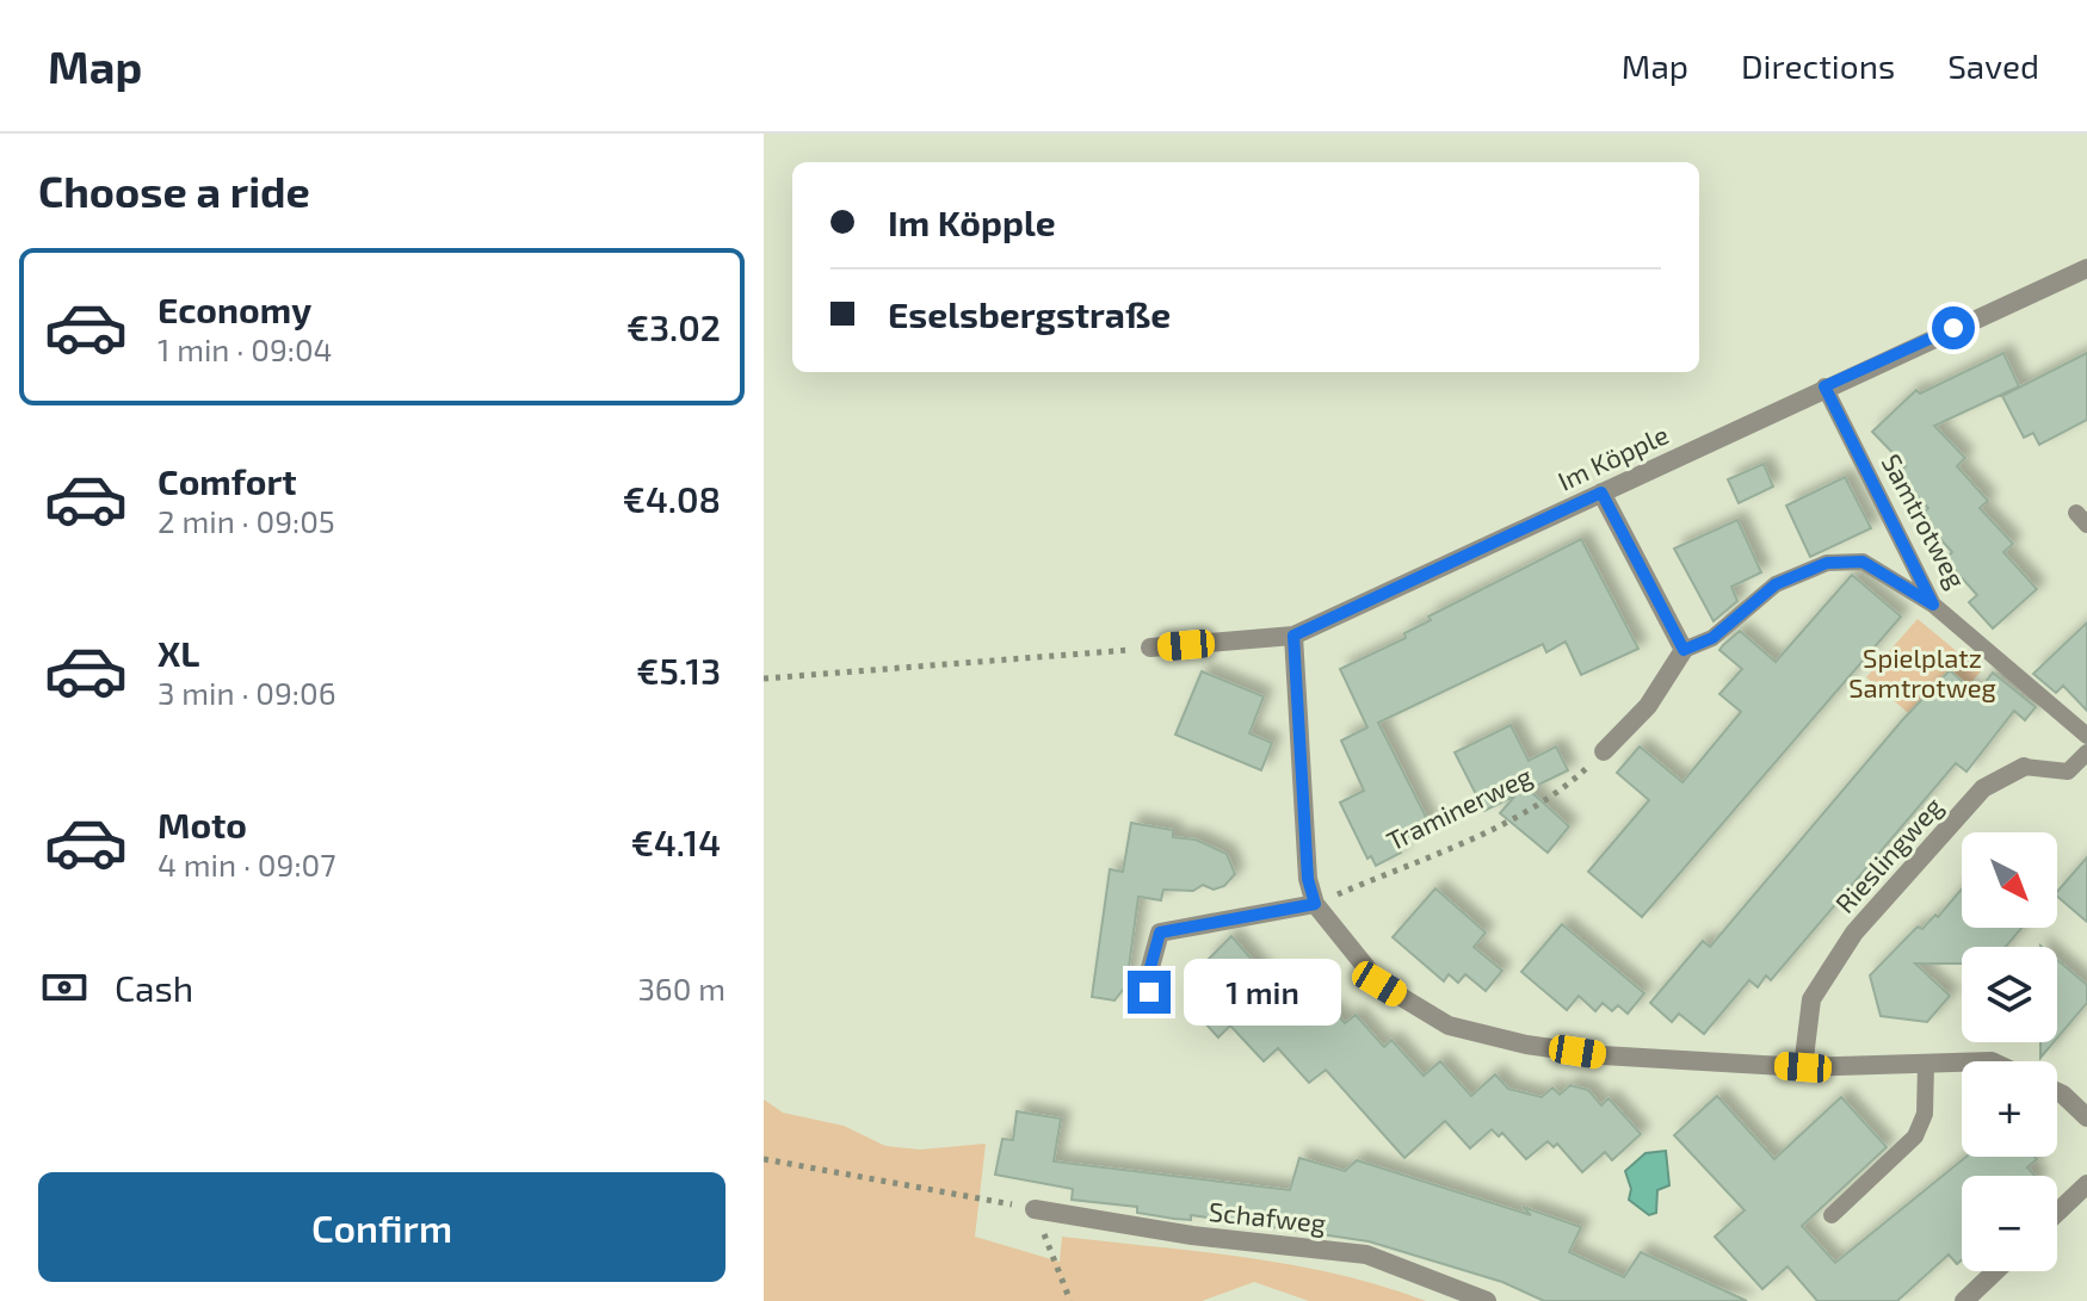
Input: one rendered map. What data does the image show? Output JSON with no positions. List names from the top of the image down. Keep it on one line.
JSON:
{"streets":{"street":["Im Köpple","Rieslingweg","Schafweg"],"lane":["Samtrotweg"],"path":["Traminerweg"]},"crossings":[["Im Köpple","Samtrotweg"]],"parks":["Spielplatz Samtrotweg"],"north":"bottom right","page":{"header":"Map","nav":["Map","Directions","Saved"],"heading":"Choose a ride","banner":["Im Köpple","Eselsbergstraße"],"list":[{"name":"Economy","note":"1 min · 09:04","value":"€3.02"},{"name":"Comfort","note":"2 min · 09:05","value":"€4.08"},{"name":"XL","note":"3 min · 09:06","value":"€5.13"},{"name":"Moto","note":"4 min · 09:07","value":"€4.14"}],"map_buttons":["+","−"],"pay":["Cash","360 m"],"bubble":"1 min","buttons":"Confirm"}}
